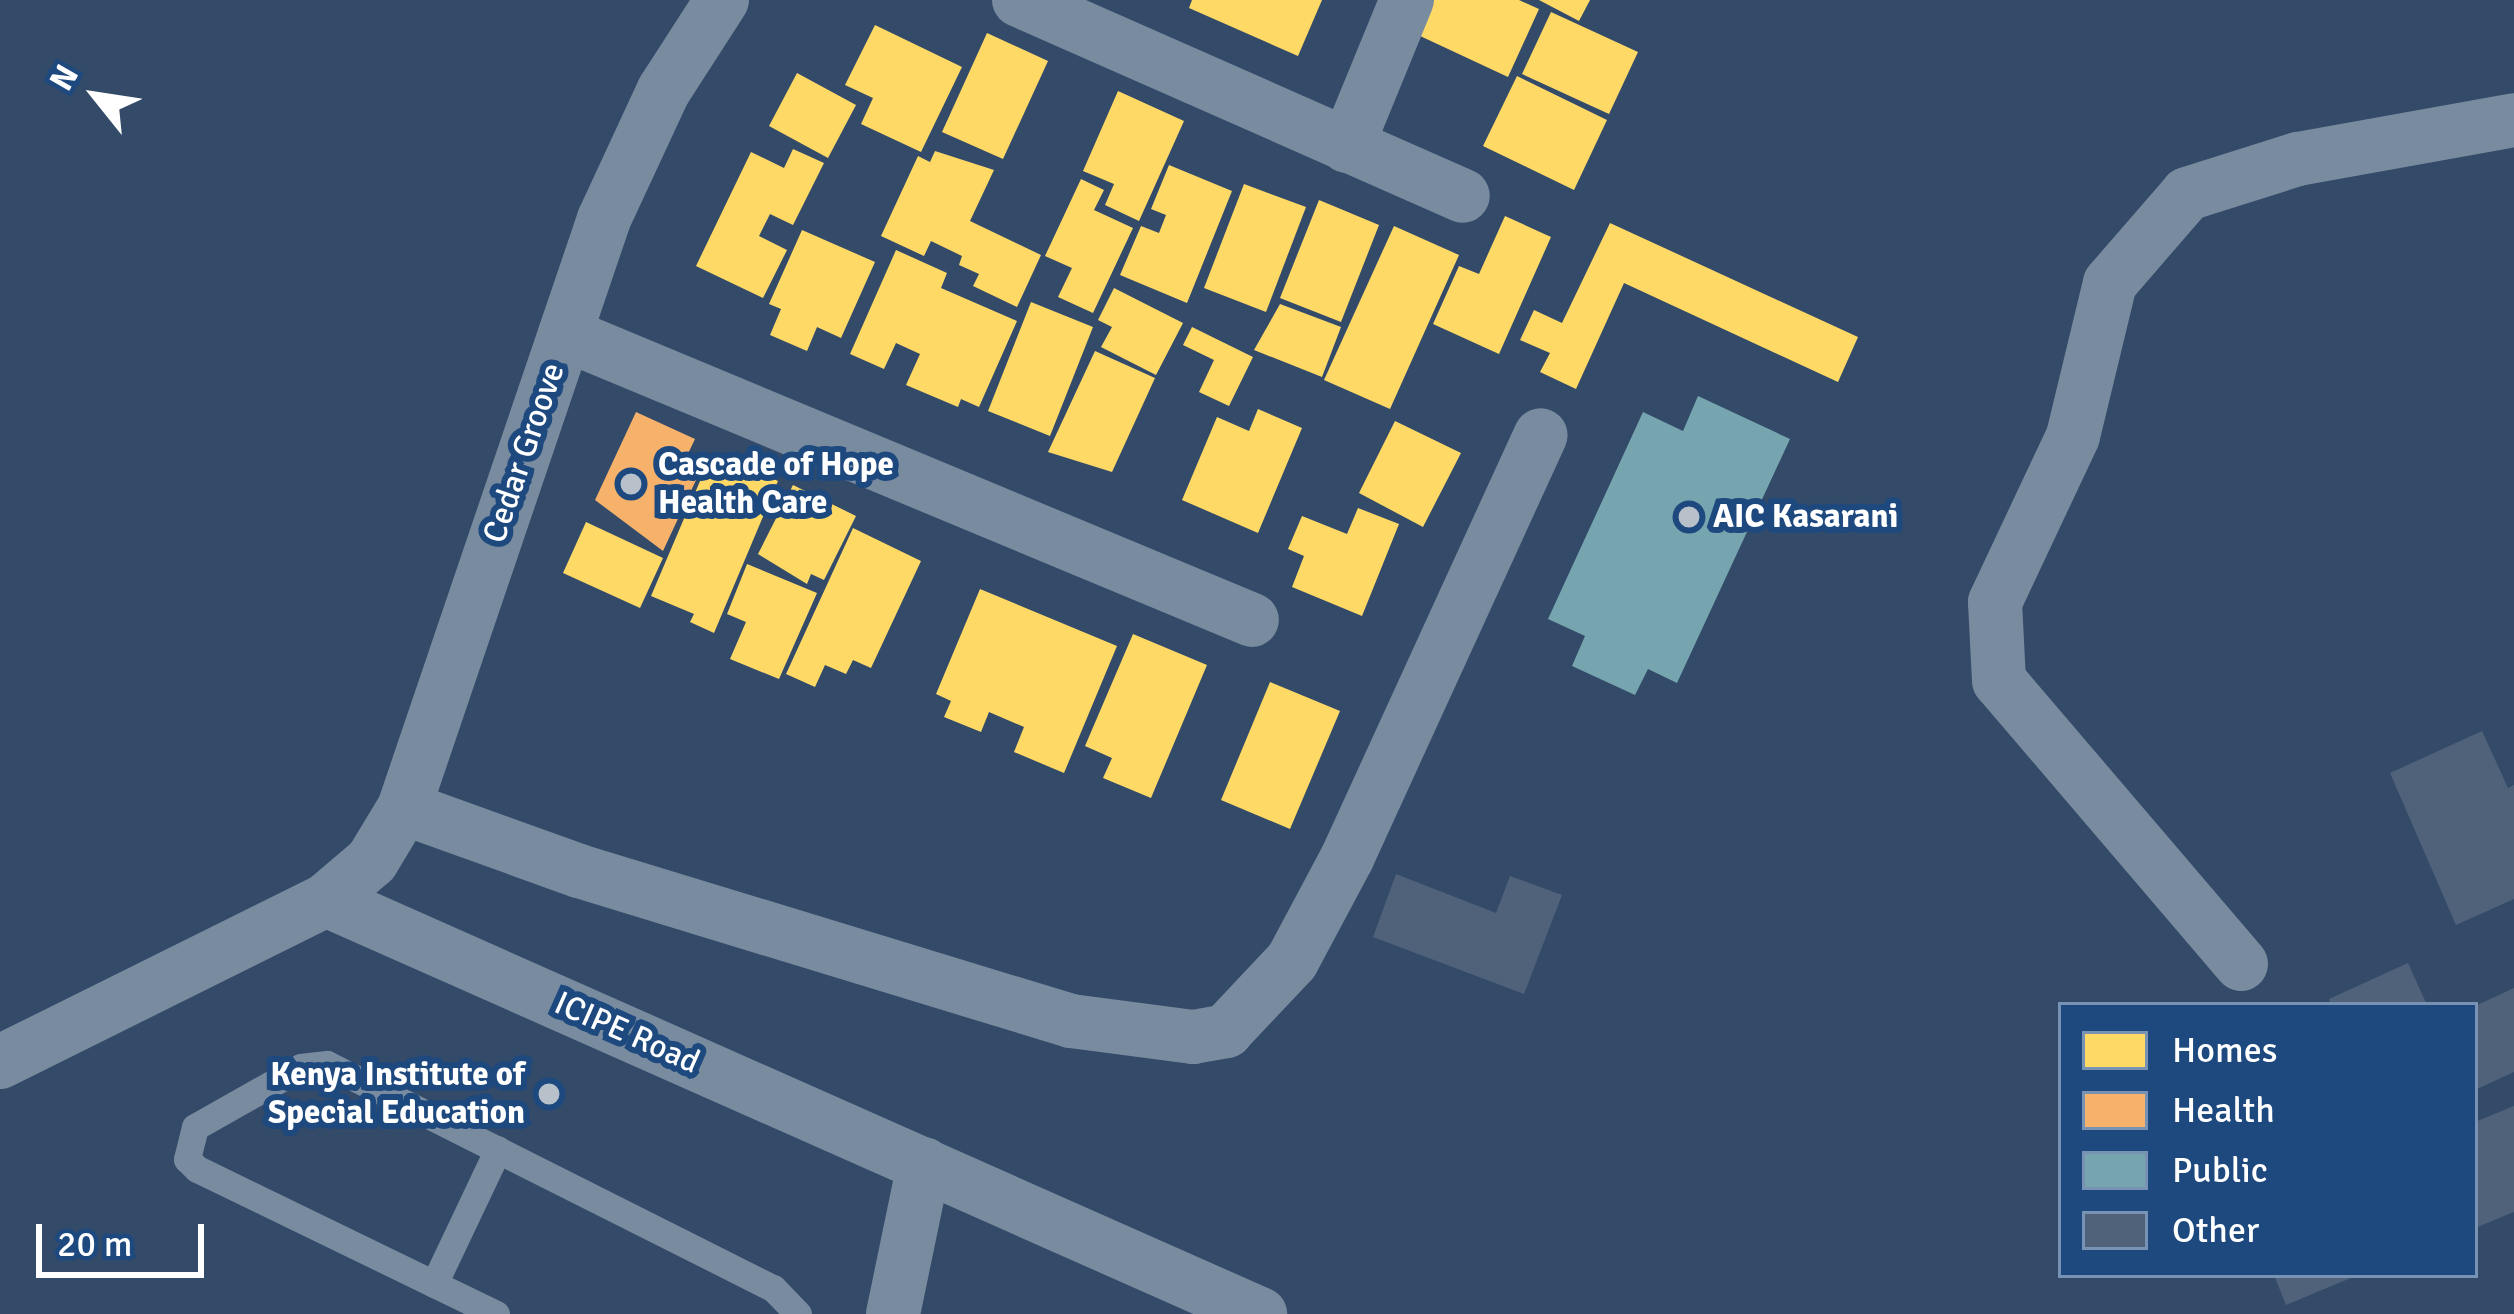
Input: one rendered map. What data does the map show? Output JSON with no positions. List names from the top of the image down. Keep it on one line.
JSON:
{"streets":{"street":["Cedar Groove","ICIPE Road"]},"crossings":[["Cedar Groove","ICIPE Road"]],"places":["Cascade of Hope Health Care","AIC Kasarani","Kenya Institute of Special Education"],"legend":["Homes","Health","Public","Other"],"scale_bar":"20 m","north":"top left"}
